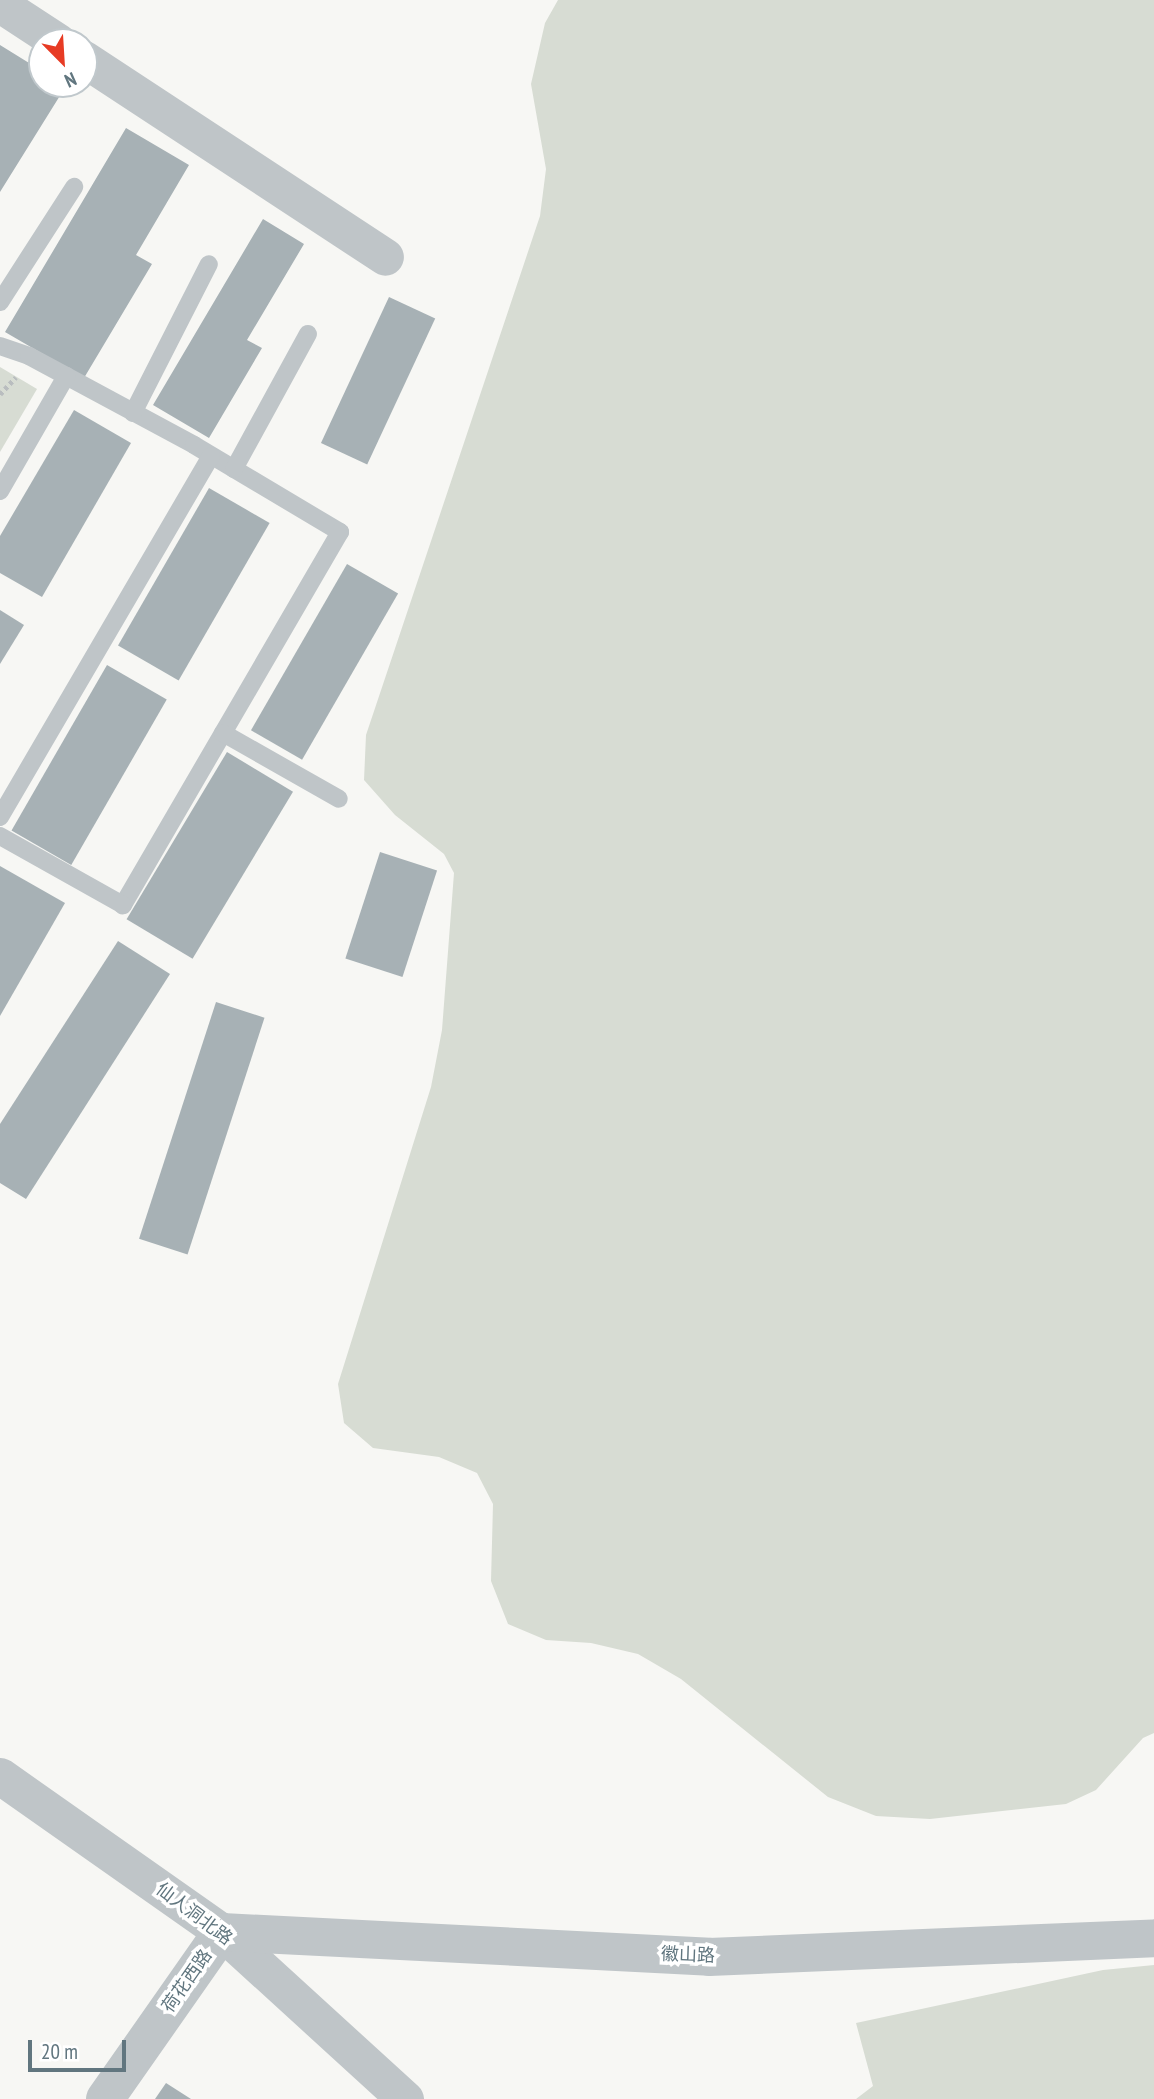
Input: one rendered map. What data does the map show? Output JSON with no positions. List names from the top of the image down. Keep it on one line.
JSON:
{"streets":{"street":["仙人洞北路","徽山路","荷花西路"]},"crossings":[["仙人洞北路","徽山路"],["仙人洞北路","荷花西路"],["徽山路","荷花西路"]],"scale_bar":"20 m","north":"bottom right"}
